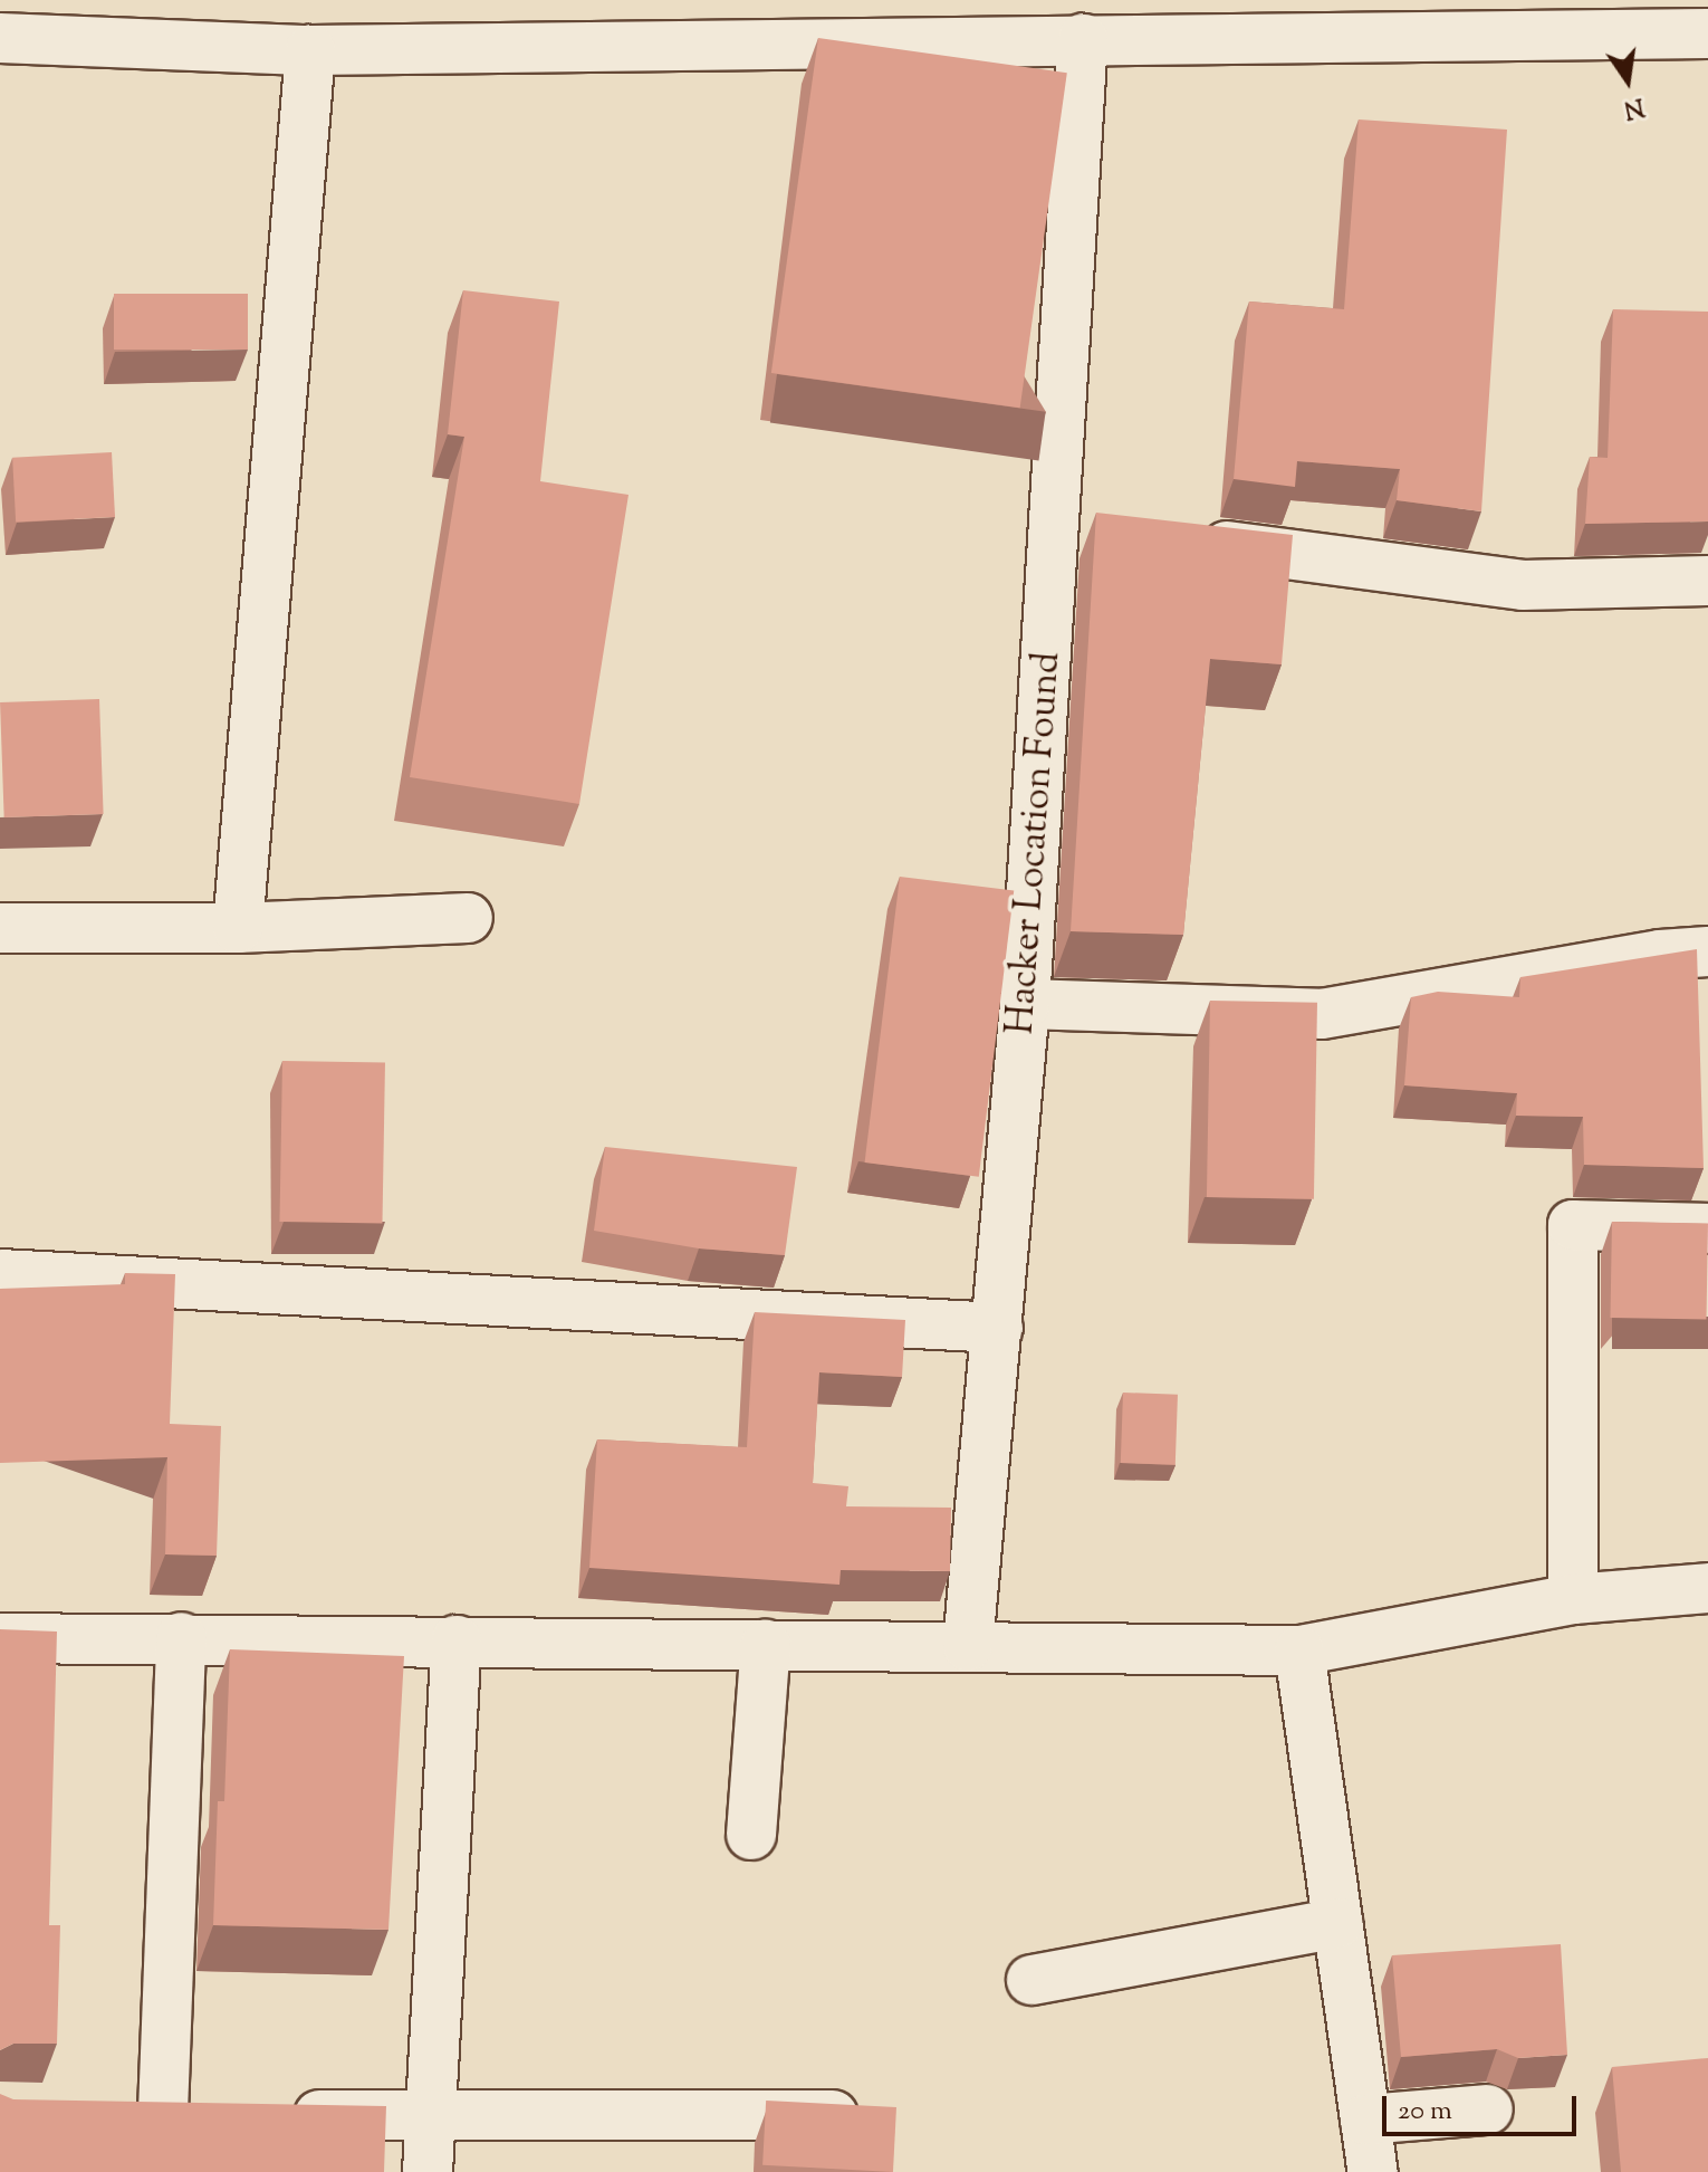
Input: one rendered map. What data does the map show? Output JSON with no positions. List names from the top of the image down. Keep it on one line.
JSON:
{"streets":{"street":["Hacker Location Found"]},"scale_bar":"20 m","north":"bottom"}
